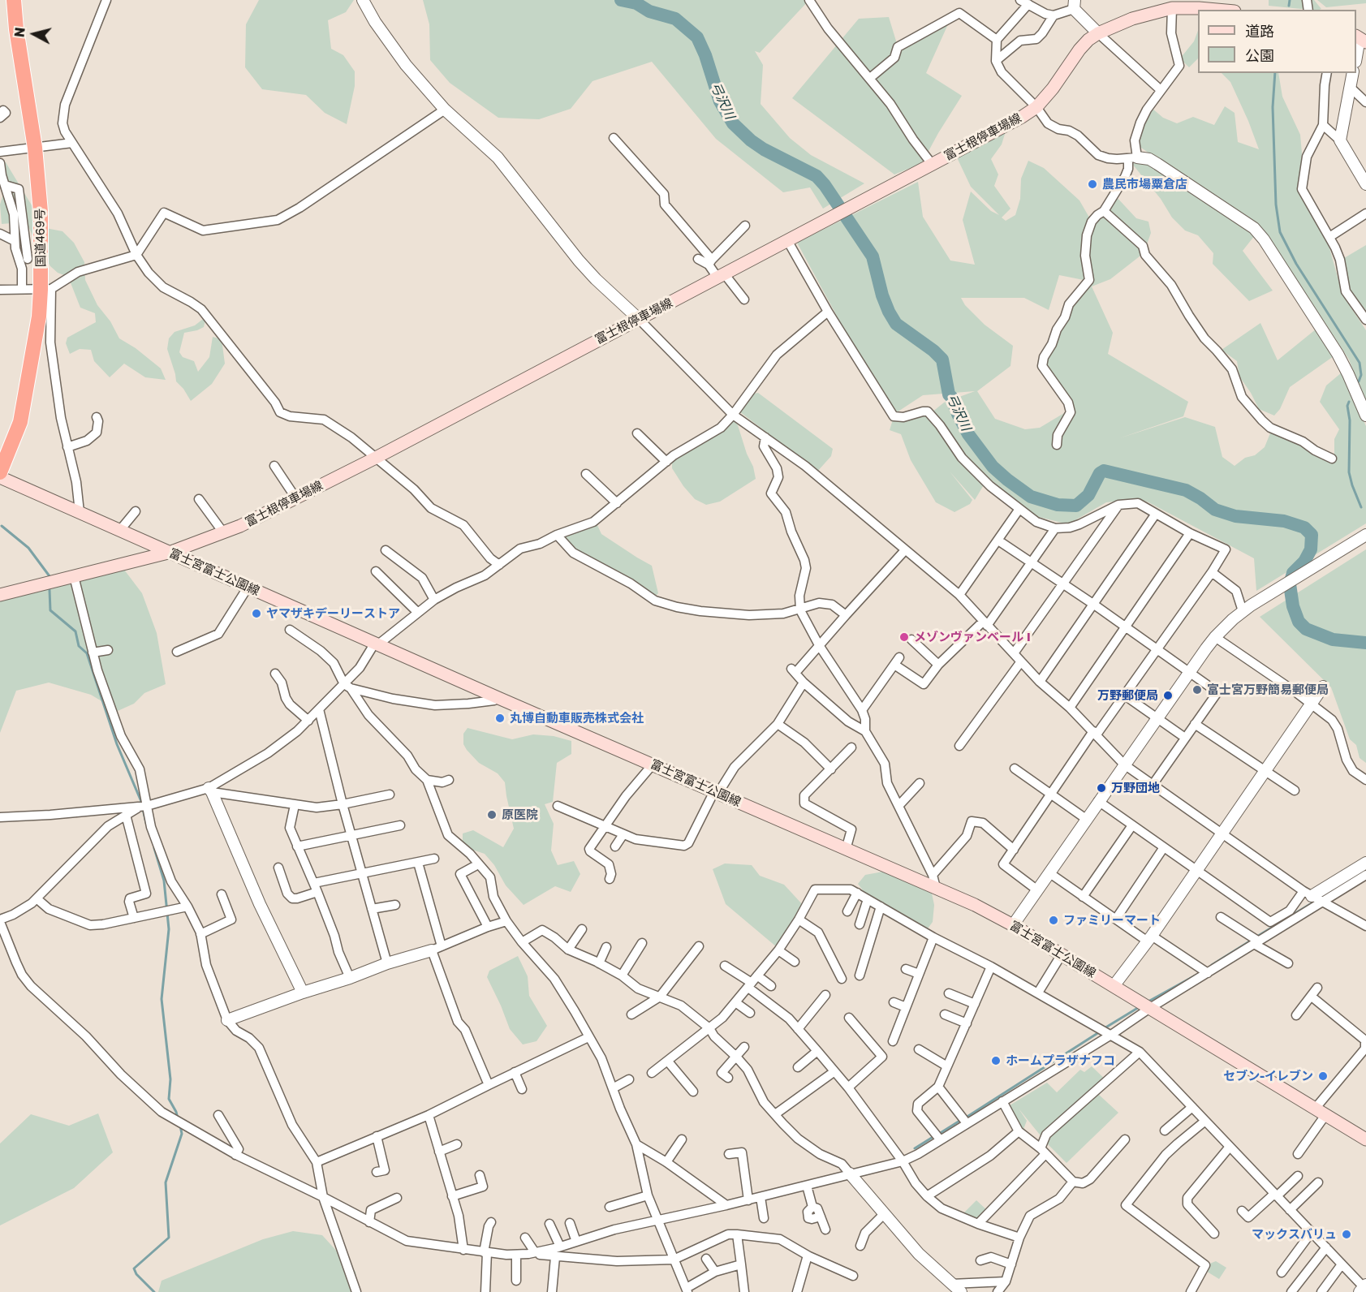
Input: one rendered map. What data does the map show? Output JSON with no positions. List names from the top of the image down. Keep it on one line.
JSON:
{"streets":{"highway":["国道469号"],"main road":["富士根停車場線","富士宮富士公園線"]},"crossings":[["富士根停車場線","富士宮富士公園線"]],"water":["弓沢川"],"places":["農民市場粟倉店","ヤマザキデーリーストア","メゾンヴァンベール I","富士宮万野簡易郵便局","万野郵便局","丸博自動車販売株式会社","万野団地","原医院","ファミリーマート","ホームプラザナフコ","セブン-イレブン","マックスバリュ"],"legend":["道路","公園"],"north":"left"}
